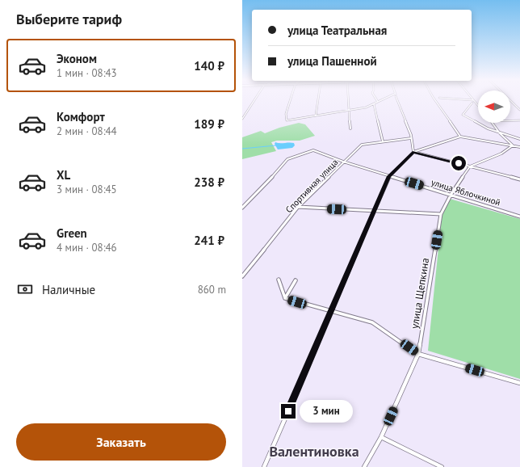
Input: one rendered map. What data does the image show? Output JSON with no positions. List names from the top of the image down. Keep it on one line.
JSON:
{"streets":{"street":["Спортивная улица","улица Яблочкиной","улица Щепкина"]},"crossings":[["Спортивная улица","улица Яблочкиной"],["улица Яблочкиной","улица Щепкина"]],"districts":["Валентиновка"],"north":"left","page":{"heading":"Выберите тариф","banner":["улица Театральная","улица Пашенной"],"list":[{"name":"Эконом","note":"1 мин · 08:43","value":"140 ₽"},{"name":"Комфорт","note":"2 мин · 08:44","value":"189 ₽"},{"name":"XL","note":"3 мин · 08:45","value":"238 ₽"},{"name":"Green","note":"4 мин · 08:46","value":"241 ₽"}],"pay":["Наличные","860 m"],"bubble":"3 мин","buttons":"Заказать"}}
